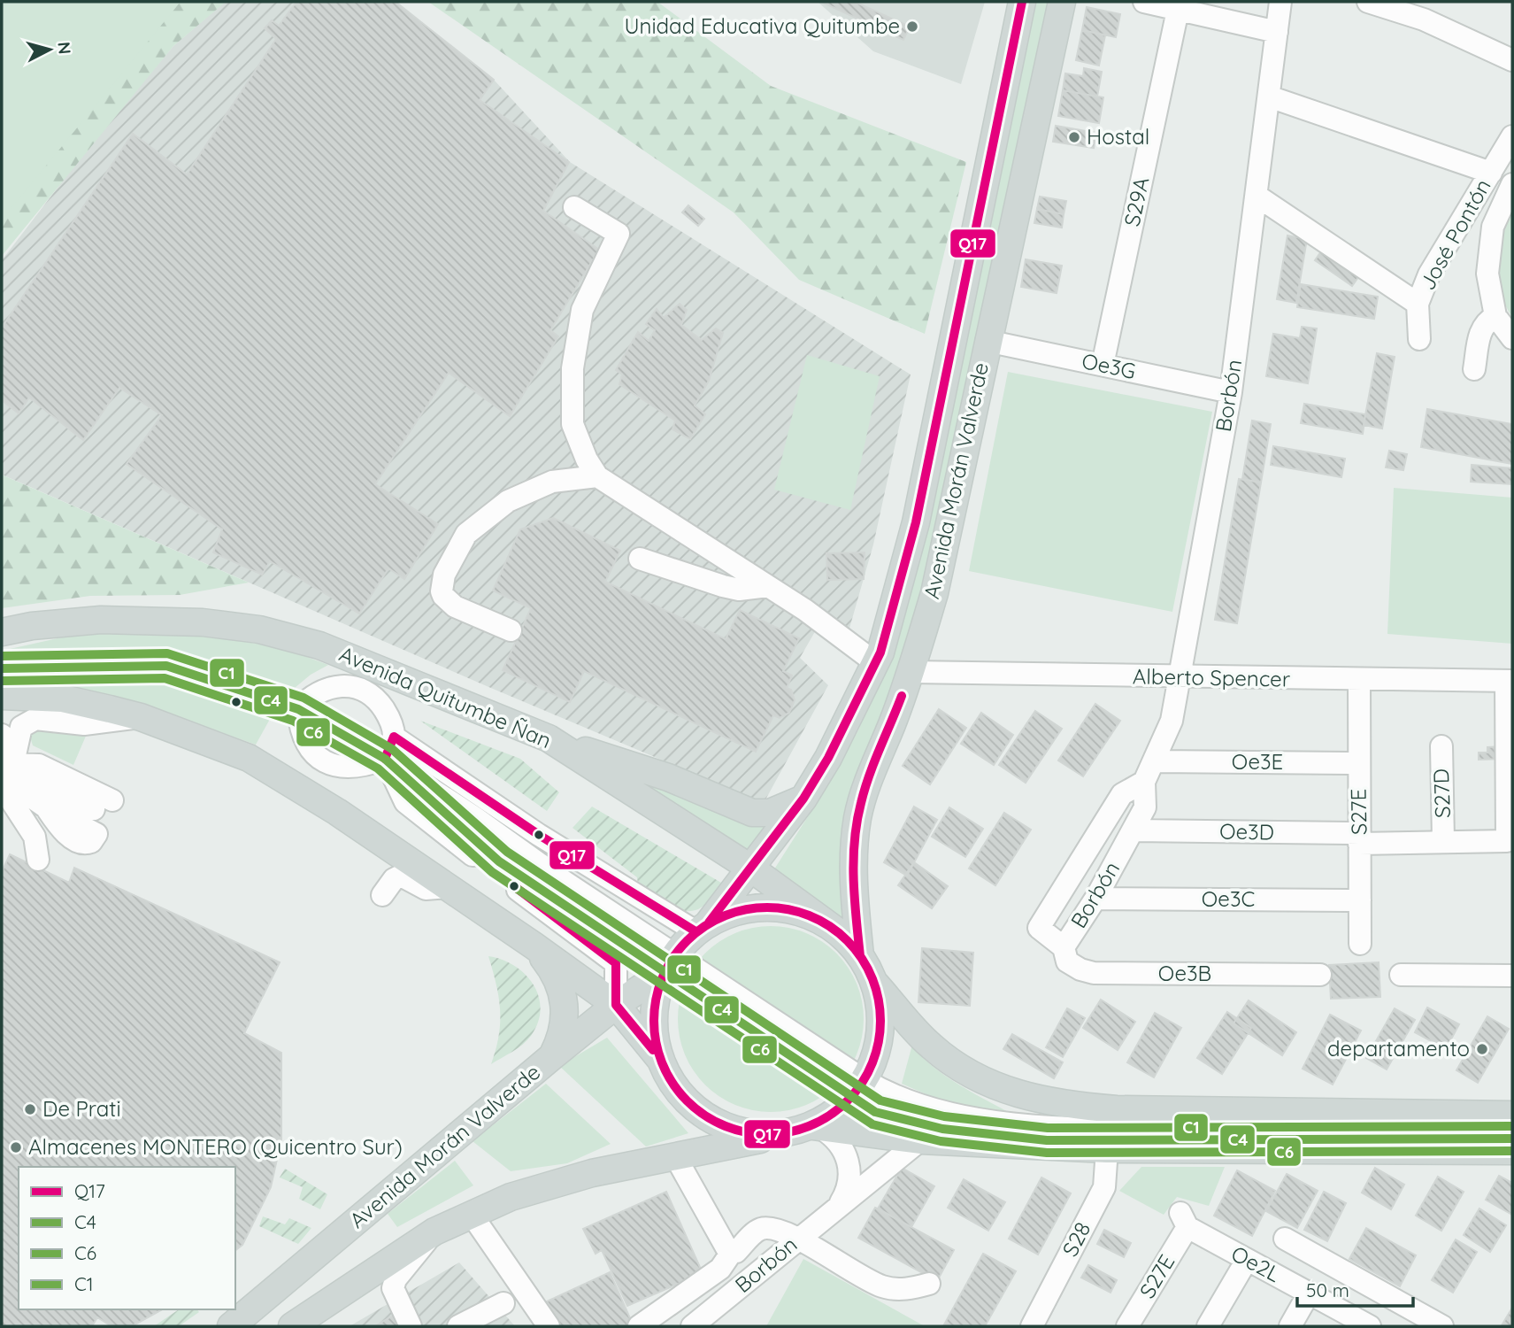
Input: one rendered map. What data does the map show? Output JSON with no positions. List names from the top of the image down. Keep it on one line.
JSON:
{"streets":{"main road":["Avenida Morán Valverde","Avenida Quitumbe Ñan"],"street":["S29A","José Pontón","Oe3G","Borbón","Alberto Spencer","Oe3E","S27D","S27E","Oe3D","Oe3C","Oe3B","S28","Oe2L"]},"crossings":[["S29A","Oe3G"],["Oe3G","Borbón"],["Oe3G","Avenida Morán Valverde"],["Borbón","Alberto Spencer"],["Borbón","Oe3E"],["Borbón","Oe3D"],["Borbón","Oe3C"],["Borbón","Oe3B"],["Avenida Morán Valverde","Alberto Spencer"],["Avenida Morán Valverde","Avenida Quitumbe Ñan"],["Alberto Spencer","S27E"],["Oe3E","S27E"],["S27D","Oe3D"],["S27E","Oe3D"],["S27E","Oe3C"],["S27E","Oe2L"]],"places":["Unidad Educativa Quitumbe","Hostal","departamento","De Prati","Almacenes MONTERO (Quicentro Sur)"],"lines":["transit line Q17","transit line C1","transit line C4","transit line C6"],"legend":["Q17","C4","C6","C1"],"scale_bar":"50 m","north":"right"}
